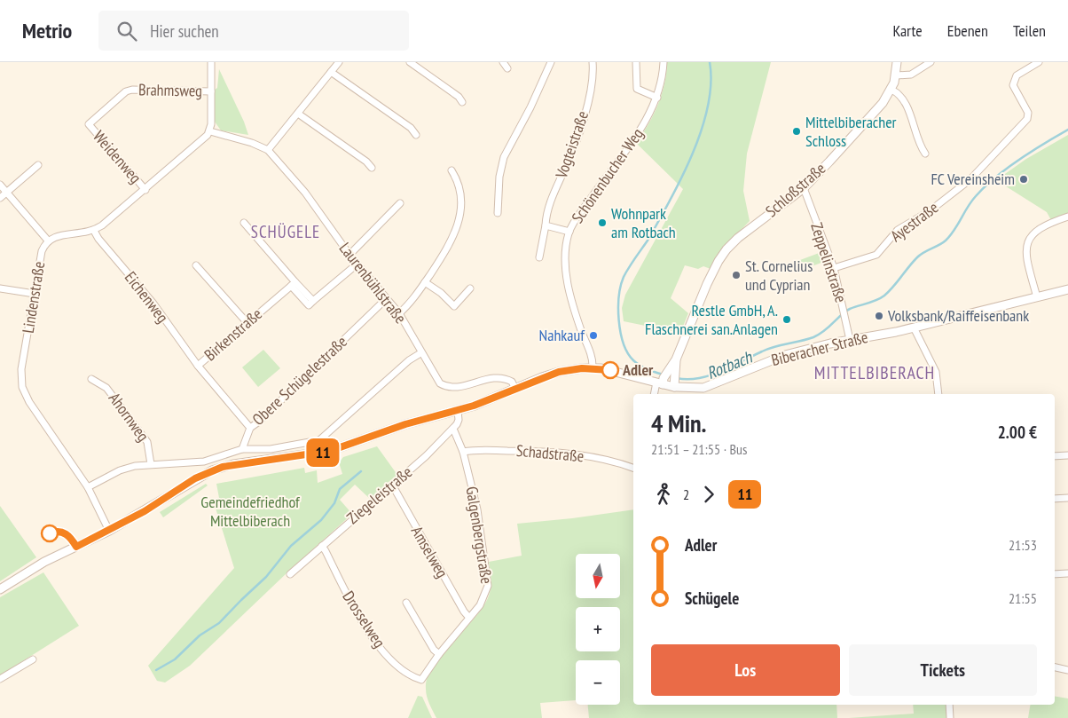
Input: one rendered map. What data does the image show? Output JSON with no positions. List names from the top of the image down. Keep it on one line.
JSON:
{"streets":{"street":["Brahmsweg","Vogteistraße","Weidenweg","Schönenbucher Weg","Schloßstraße","Ayestraße","Zeppelinstraße","Laurenbühlstraße","Lindenstraße","Eichenweg","Birkenstraße","Biberacher Straße","Obere Schügelestraße","Ahornweg","Schadstraße","Ziegeleistraße","Galgenbergstraße","Amselweg","Drosselweg"]},"crossings":[["Brahmsweg","Weidenweg"],["Schönenbucher Weg","Biberacher Straße"],["Schloßstraße","Zeppelinstraße"],["Schloßstraße","Biberacher Straße"],["Ayestraße","Zeppelinstraße"],["Zeppelinstraße","Biberacher Straße"],["Laurenbühlstraße","Biberacher Straße"],["Laurenbühlstraße","Obere Schügelestraße"],["Lindenstraße","Eichenweg"],["Lindenstraße","Biberacher Straße"],["Eichenweg","Birkenstraße"],["Birkenstraße","Obere Schügelestraße"],["Schadstraße","Galgenbergstraße"],["Ziegeleistraße","Galgenbergstraße"],["Ziegeleistraße","Amselweg"],["Ziegeleistraße","Drosselweg"],["Galgenbergstraße","Amselweg"],["Galgenbergstraße","Drosselweg"]],"districts":["SCHÜGELE","MITTELBIBERACH"],"water":["Rotbach"],"parks":["Gemeindefriedhof Mittelbiberach"],"places":["Mittelbiberacher Schloss","FC Vereinsheim","Wohnpark am Rotbach","St. Cornelius und Cyprian","Volksbank/Raiffeisenbank","Restle GmbH, A. Flaschnerei san.Anlagen","Nahkauf","Adler"],"lines":["bus line 11"],"north":"bottom","page":{"header":"Metrio","search":"Hier suchen","nav":["Karte","Ebenen","Teilen"],"on_map":"11","heading":["4 Min.","21:51 – 21:55 · Bus","2.00 €"],"legs":["2","11"],"list":[{"name":"Adler","value":"21:53"},{"name":"Schügele","value":"21:55"}],"map_buttons":["+","−"],"buttons":["Los","Tickets"]}}
